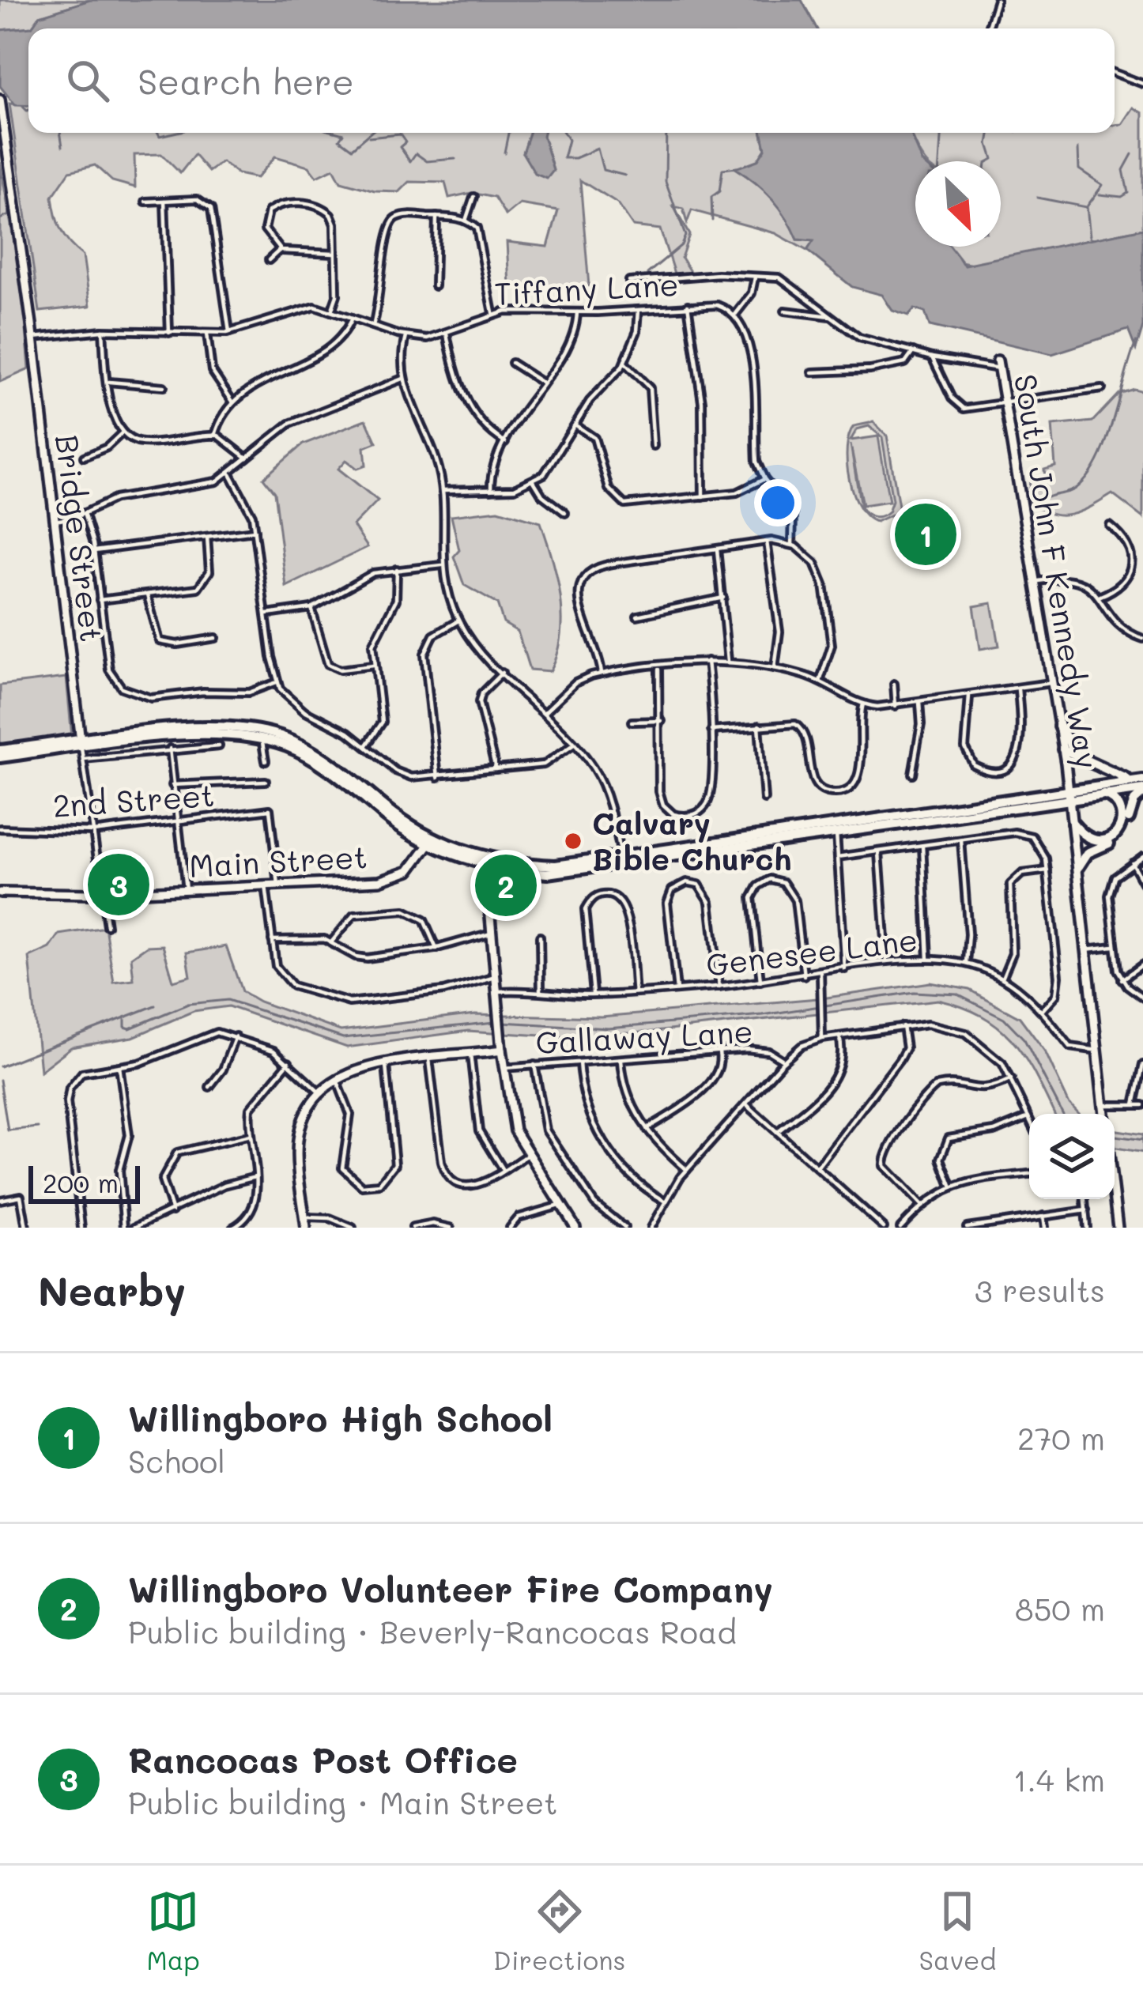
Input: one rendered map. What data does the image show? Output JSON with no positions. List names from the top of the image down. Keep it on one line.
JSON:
{"streets":{"street":["Tiffany Lane","Bridge Street","South John F Kennedy Way","2nd Street","Main Street","Genesee Lane","Gallaway Lane"]},"crossings":[["Tiffany Lane","Bridge Street"],["Bridge Street","2nd Street"],["Bridge Street","Main Street"],["2nd Street","Main Street"]],"places":["Calvary Bible Church"],"scale_bar":"200 m","north":"bottom right","page":{"search":"Search here","pins":["1","3","2"],"scale":"200 m","heading":["Nearby","3 results"],"list":[{"mark":"1","name":"Willingboro High School","note":"School","value":"270 m"},{"mark":"2","name":"Willingboro Volunteer Fire Company","note":"Public building · Beverly-Rancocas Road","value":"850 m"},{"mark":"3","name":"Rancocas Post Office","note":"Public building · Main Street","value":"1.4 km"}],"nav":["Map","Directions","Saved"]}}
